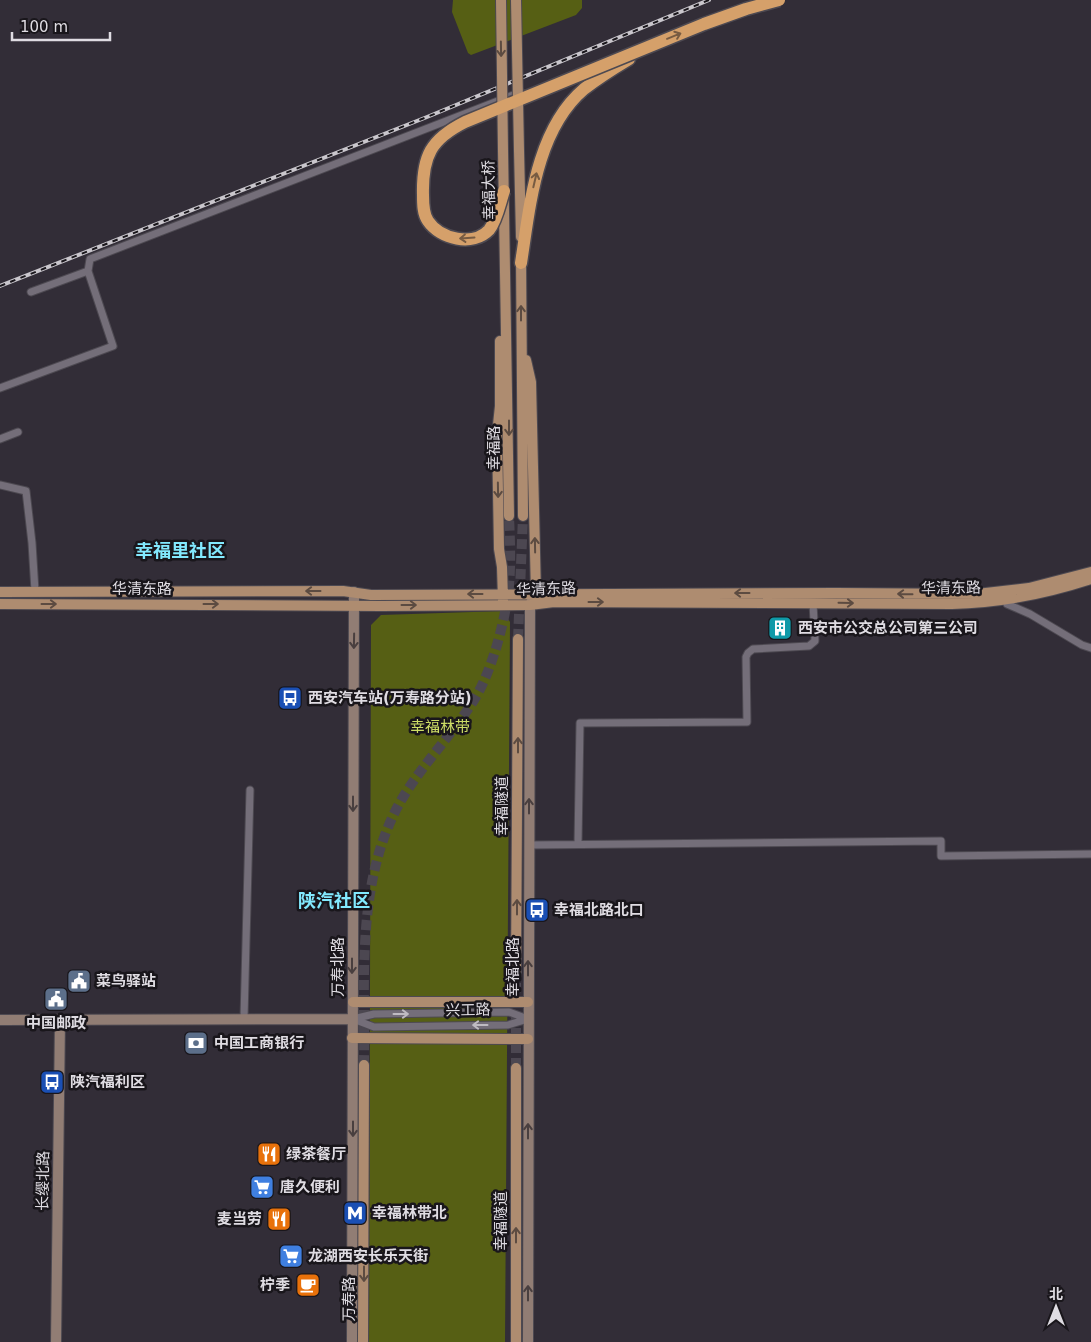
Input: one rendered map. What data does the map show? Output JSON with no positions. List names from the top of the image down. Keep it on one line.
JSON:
{"streets":{"main road":["幸福大桥","幸福路","华清东路","幸福隧道","万寿北路","幸福北路","兴工路","长缨北路","万寿路"]},"crossings":[["幸福大桥","幸福路"],["华清东路","万寿北路"],["华清东路","幸福北路"],["万寿北路","兴工路"],["幸福北路","兴工路"],["兴工路","长缨北路"]],"one_way":["幸福隧道","万寿北路","幸福北路","万寿路"],"districts":["幸福里社区","陕汽社区"],"parks":["幸福林带"],"places":{"building":["西安市公交总公司第三公司"],"bus stop":["西安汽车站(万寿路分站)","幸福北路北口","陕汽福利区"],"public building":["菜鸟驿站","中国邮政"],"bank":["中国工商银行"],"restaurant":["绿茶餐厅","麦当劳"],"supermarket":["唐久便利","龙湖西安长乐天街"],"metro station":["幸福林带北"],"cafe":["柠季"]},"scale_bar":"100 m","north":"top"}
